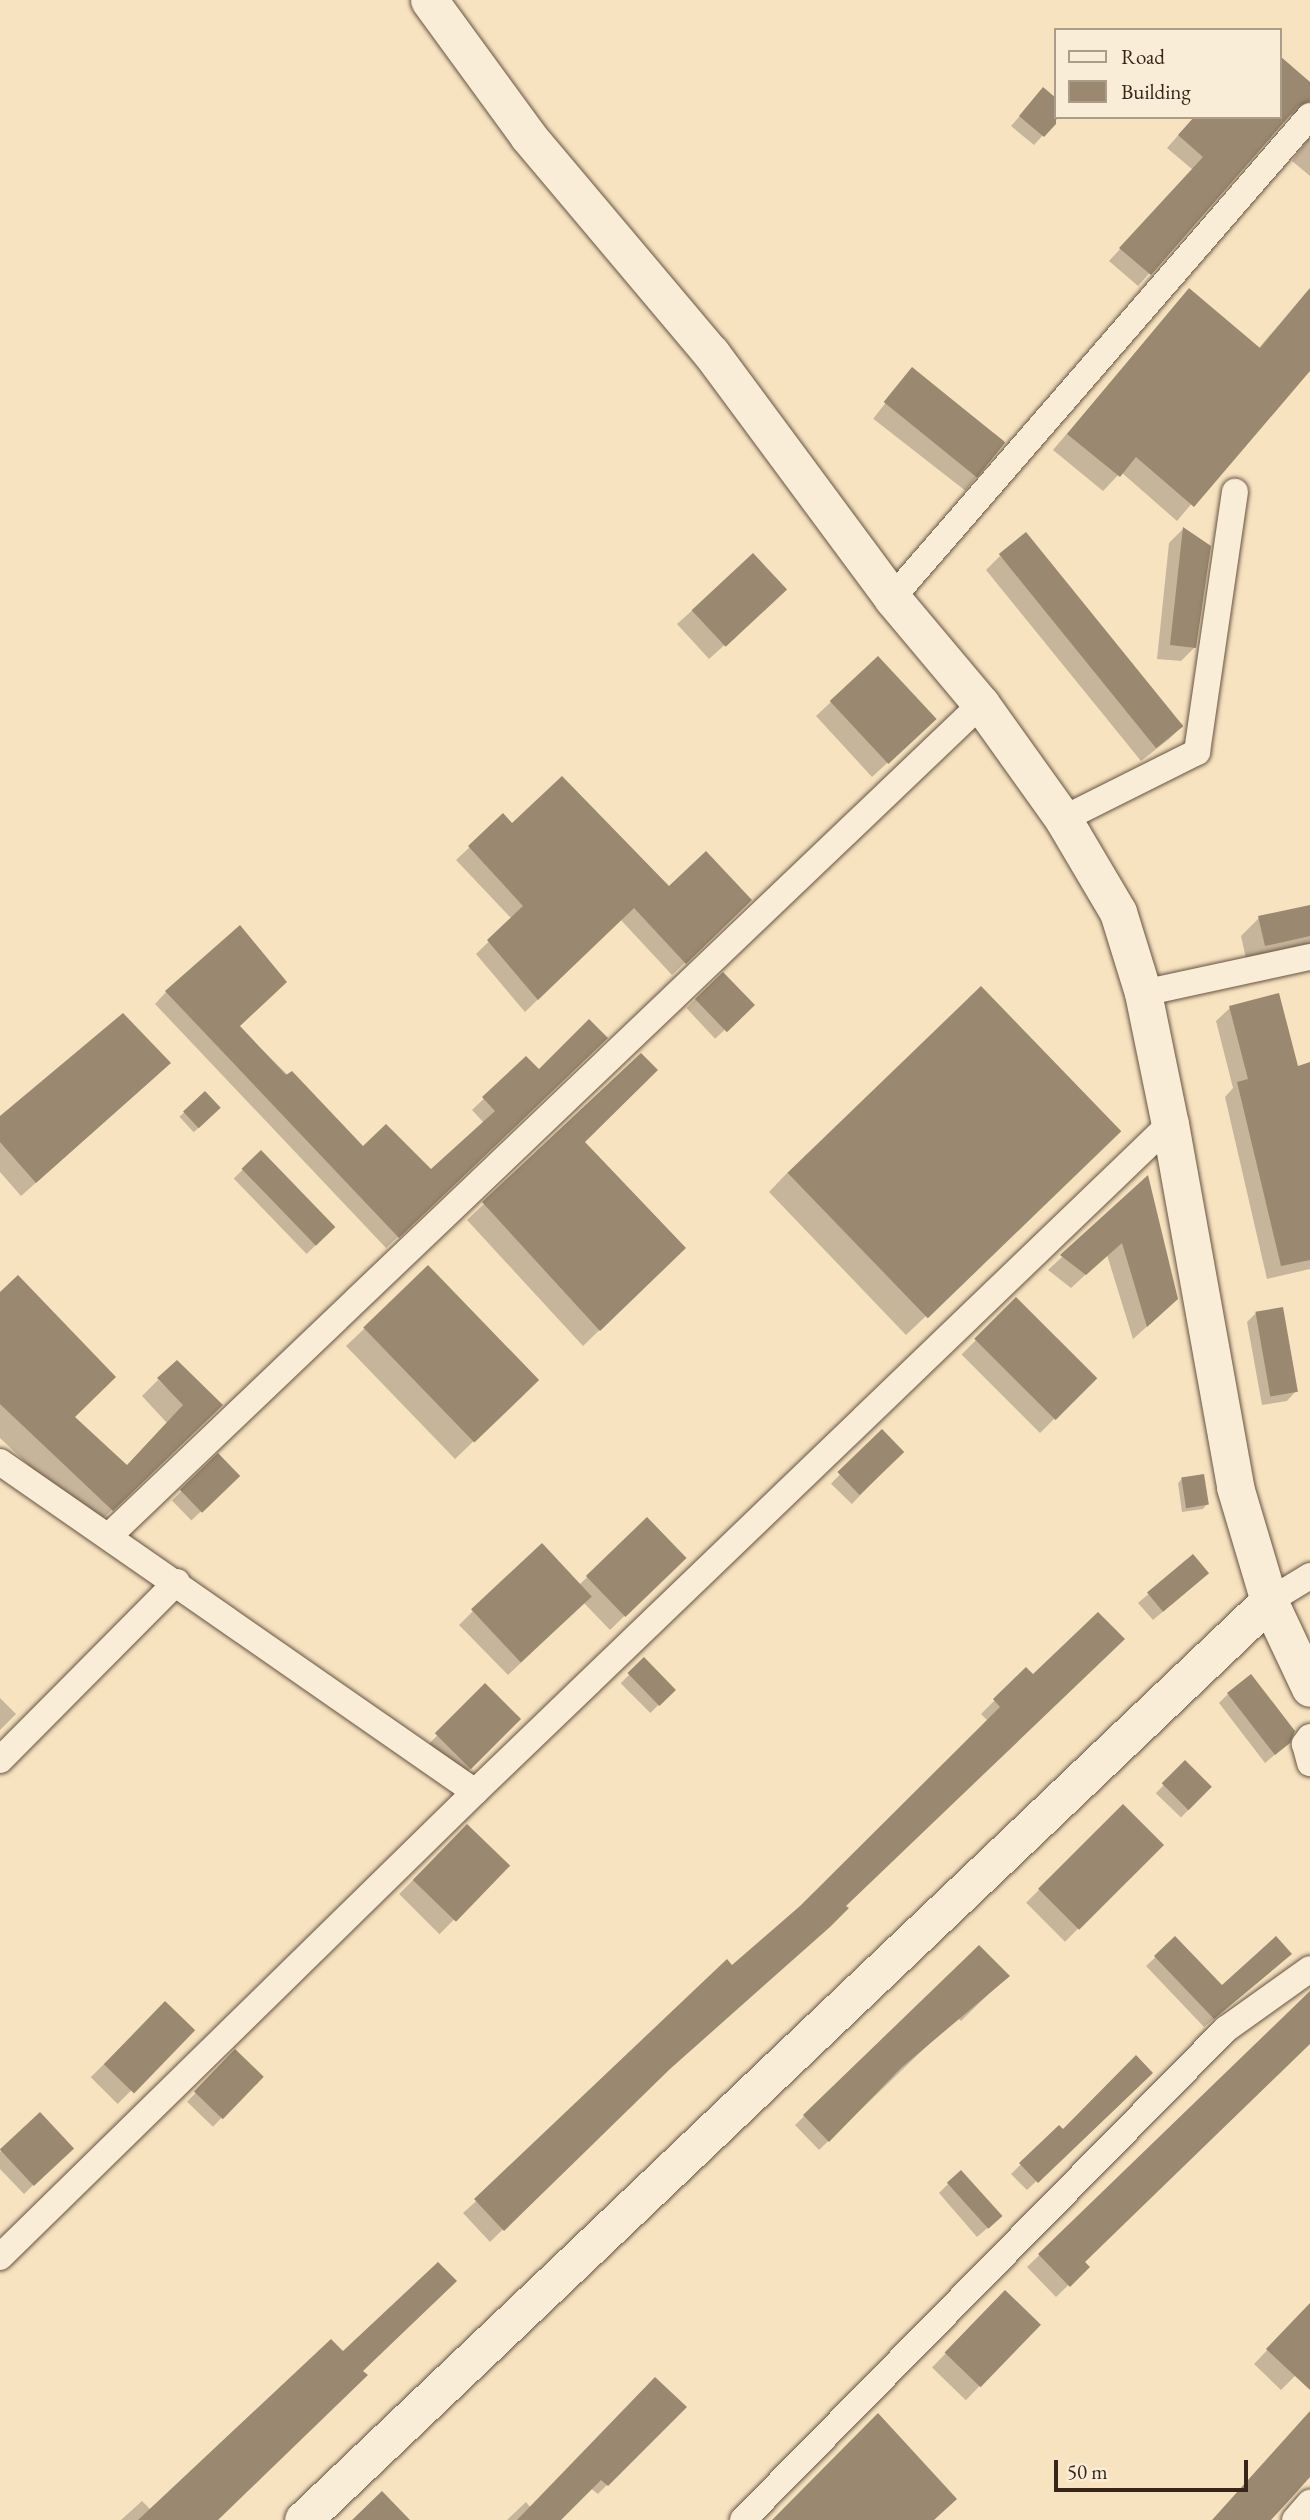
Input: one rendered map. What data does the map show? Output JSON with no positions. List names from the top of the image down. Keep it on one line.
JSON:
{"legend":["Road","Building"],"scale_bar":"50 m"}
